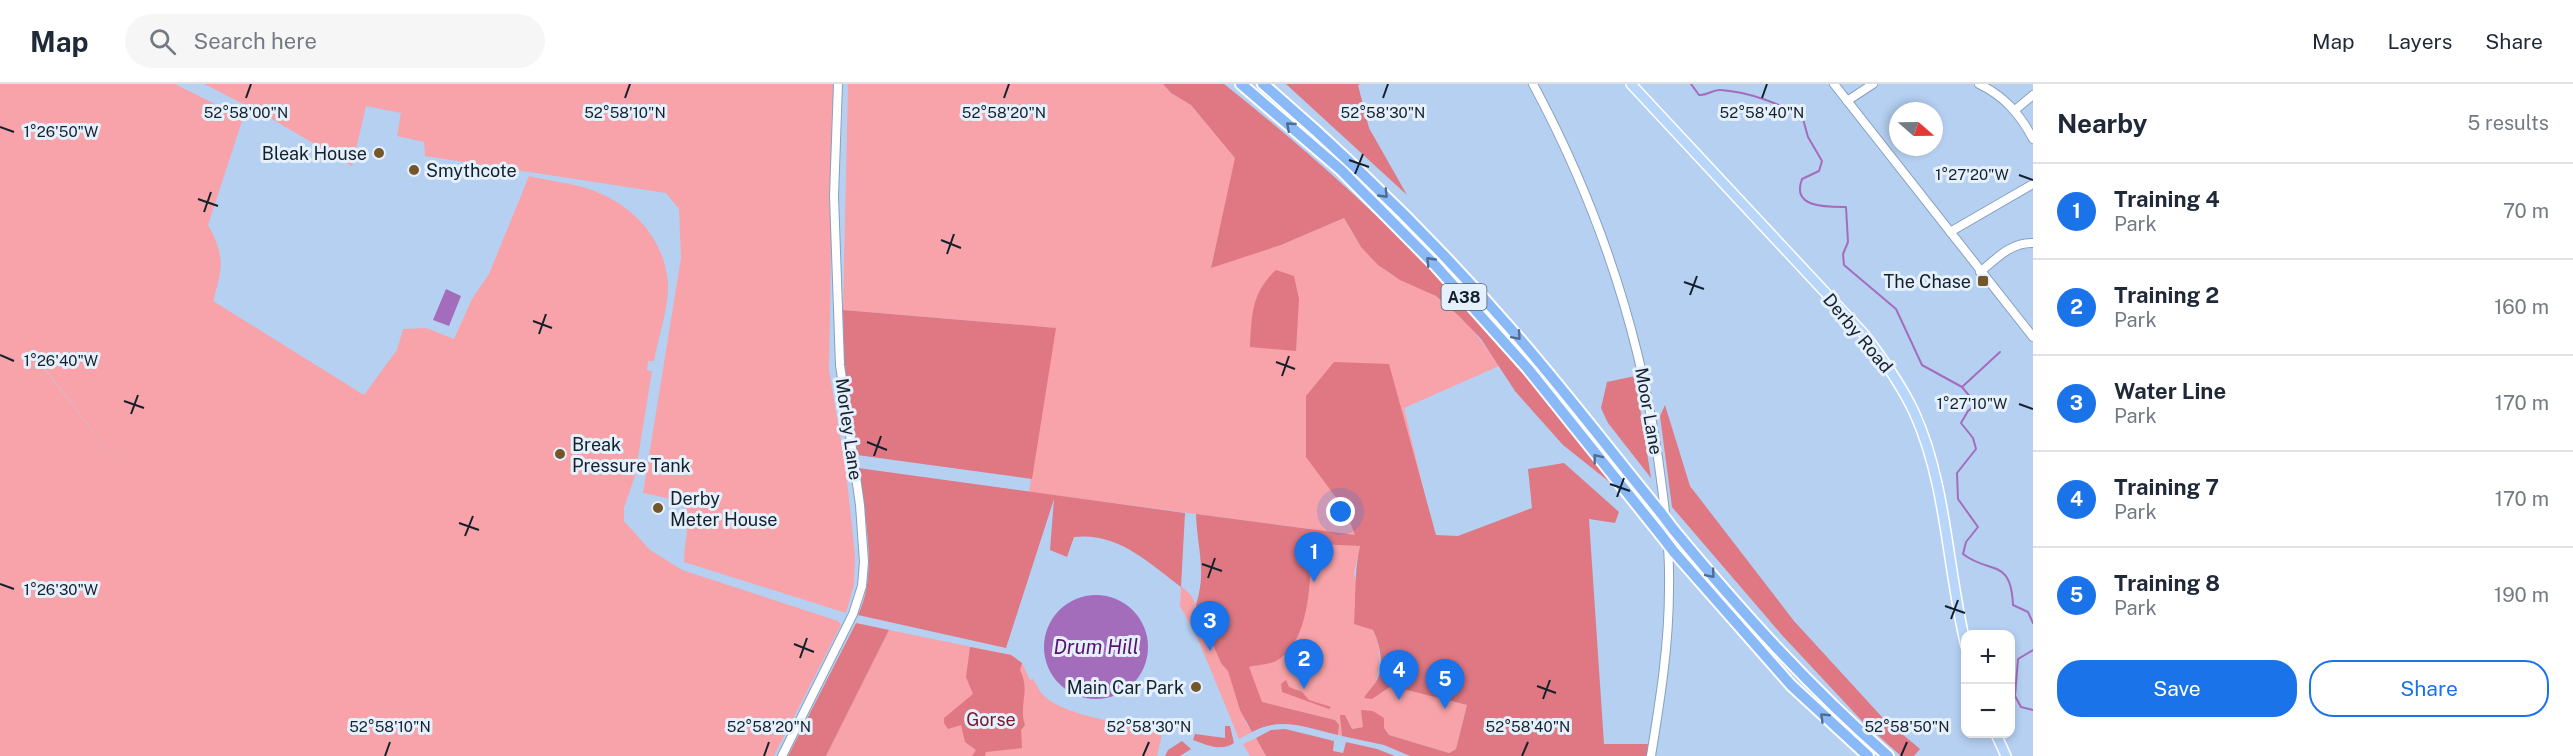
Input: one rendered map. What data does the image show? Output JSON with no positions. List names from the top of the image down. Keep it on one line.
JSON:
{"streets":{"highway":["A38"],"main road":["Derby Road"],"street":["Moor Lane","Morley Lane"]},"water":["Drum Hill"],"parks":["Gorse"],"places":{"other":["Bleak House","Smythcote","Break Pressure Tank","Derby Meter House","Main Car Park"],"transit":["The Chase"]},"north":"right","page":{"header":"Map","search":"Search here","nav":["Map","Layers","Share"],"heading":["Nearby","5 results"],"list":[{"mark":"1","name":"Training 4","note":"Park","value":"70 m"},{"mark":"2","name":"Training 2","note":"Park","value":"160 m"},{"mark":"3","name":"Water Line","note":"Park","value":"170 m"},{"mark":"4","name":"Training 7","note":"Park","value":"170 m"},{"mark":"5","name":"Training 8","note":"Park","value":"190 m"}],"pins":["1","3","2","4","5"],"map_buttons":["+","−"],"buttons":["Save","Share"]},"coordinates":["52°58'30\"N","52°58'00\"N","52°58'10\"N","52°58'20\"N","52°58'40\"N","1°26'50\"W","1°27'20\"W","1°26'40\"W","1°27'10\"W","1°26'30\"W","52°58'50\"N"]}
